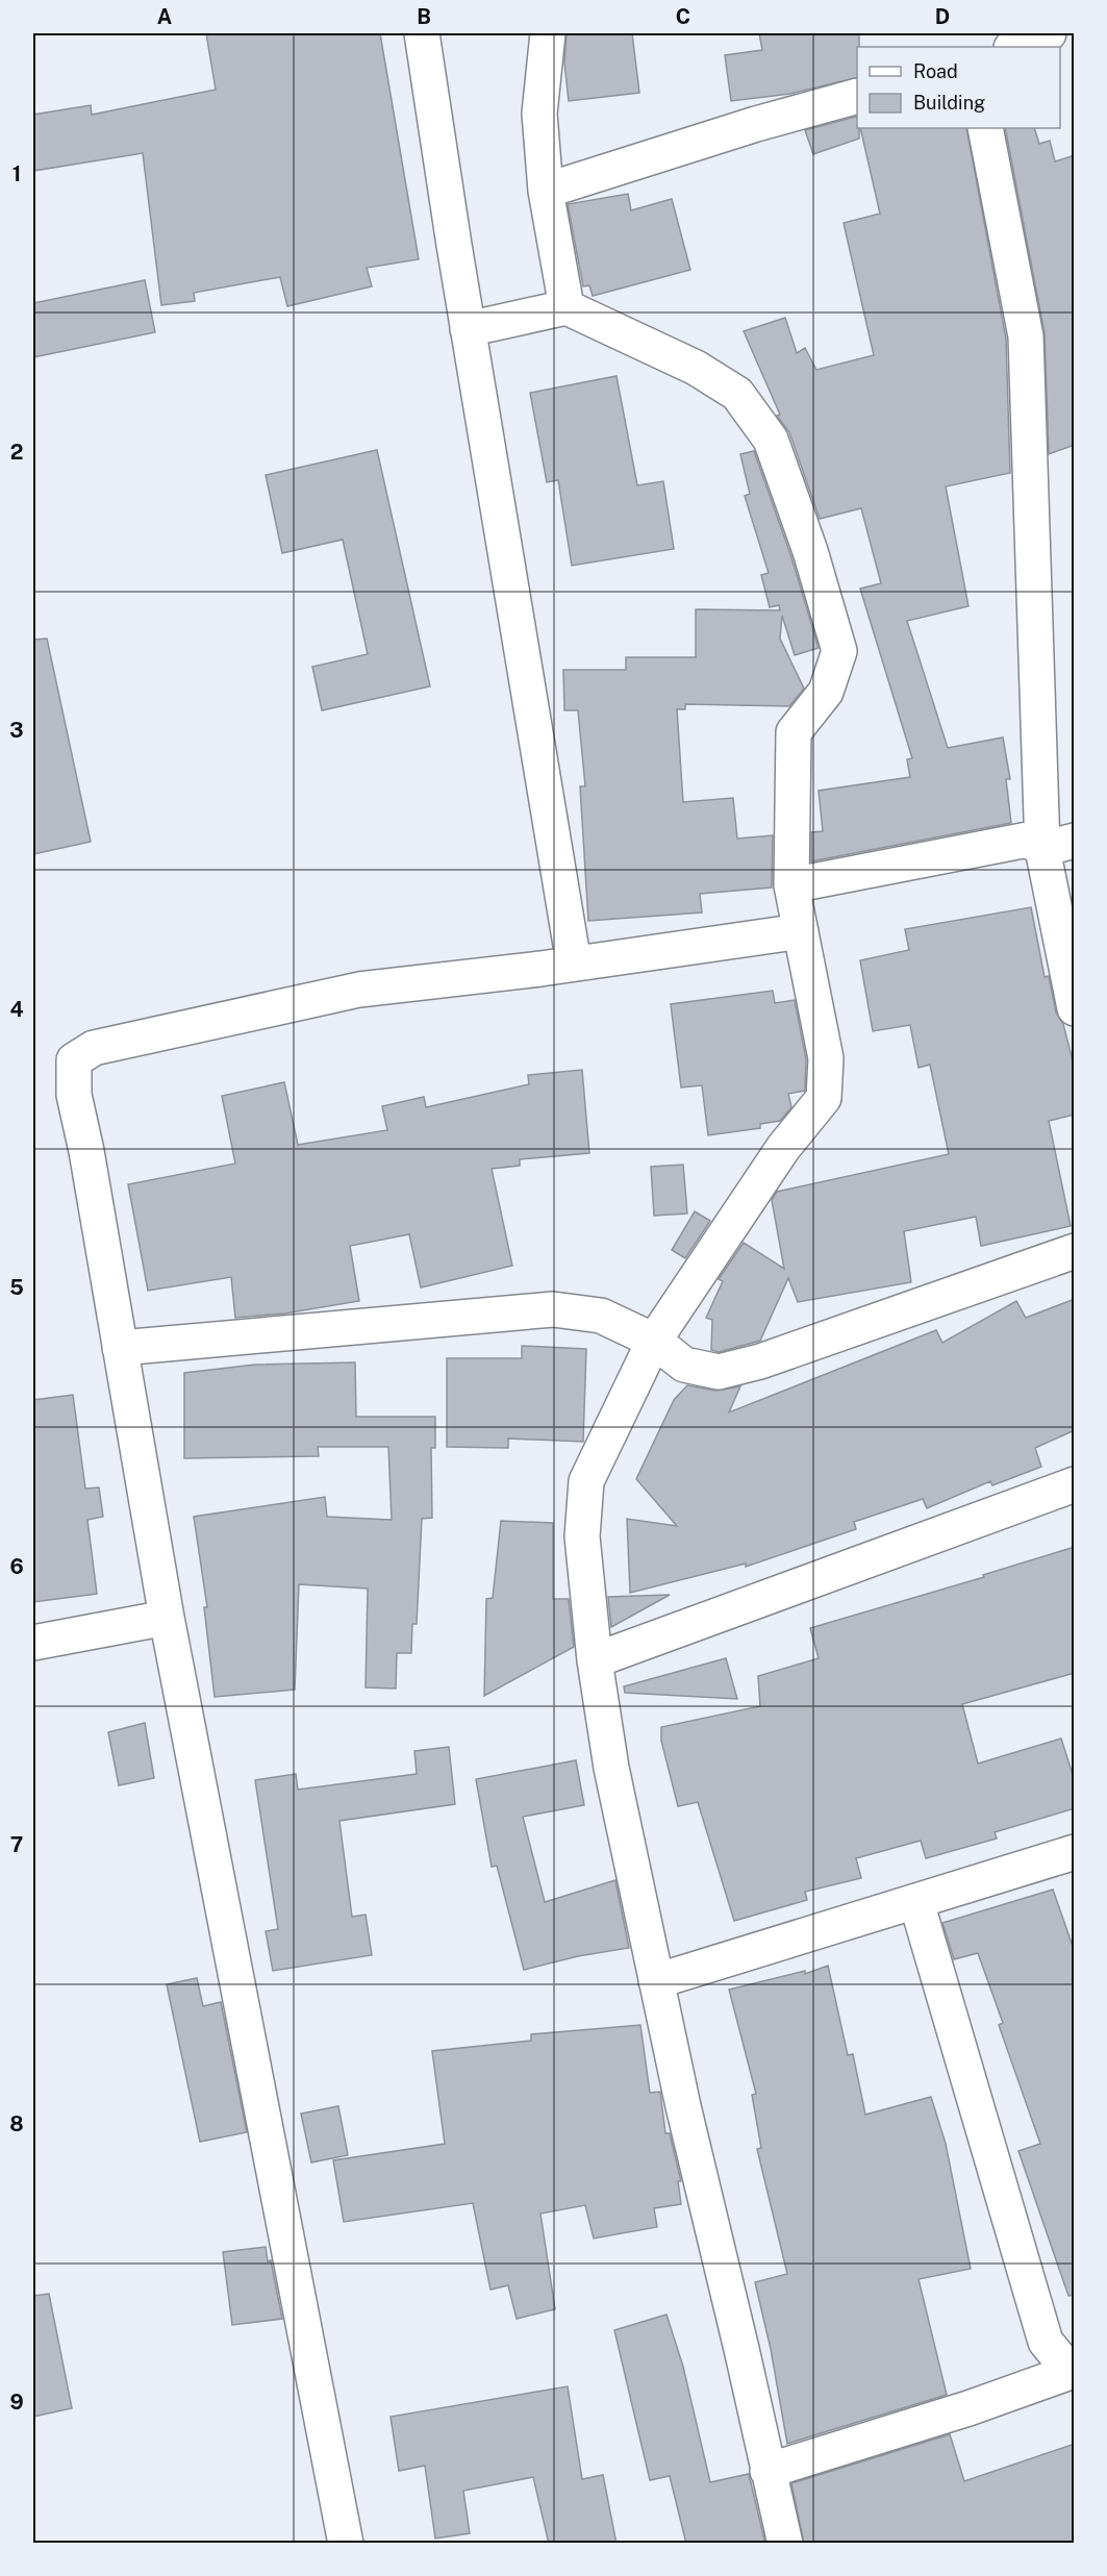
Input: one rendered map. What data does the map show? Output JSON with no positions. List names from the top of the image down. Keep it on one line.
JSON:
{"legend":["Road","Building"],"grid":{"columns":["A","B","C","D"],"rows":["1","2","3","4","5","6","7","8","9"]}}
